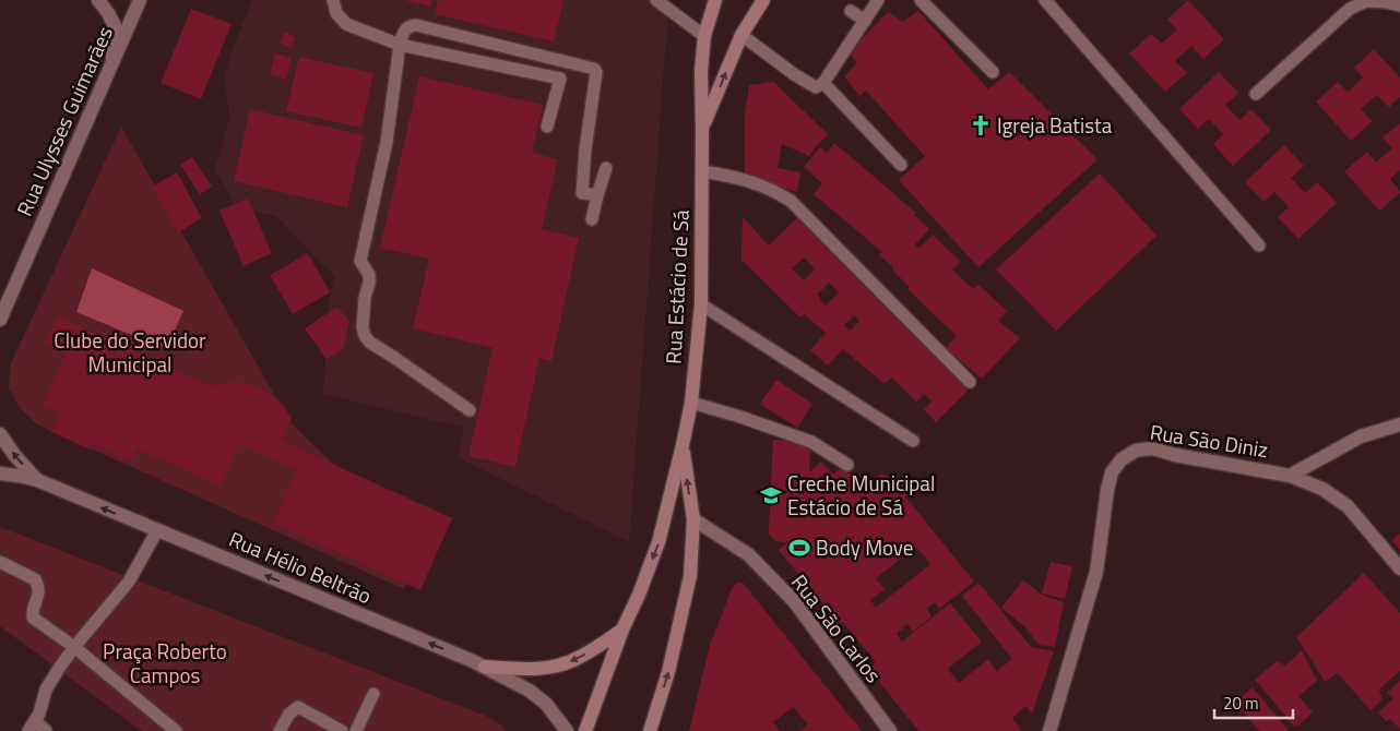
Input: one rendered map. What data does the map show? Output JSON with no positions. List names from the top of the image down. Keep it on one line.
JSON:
{"streets":{"main road":["Rua Estácio de Sá"],"street":["Rua Ulysses Guimarães","Rua São Diniz","Rua Hélio Beltrão","Rua São Carlos"]},"crossings":[["Rua Estácio de Sá","Rua São Carlos"]],"one_way":["Rua Hélio Beltrão"],"parks":["Clube do Servidor Municipal","Praça Roberto Campos"],"places":{"church":["Igreja Batista"],"school or university":["Creche Municipal Estácio de Sá"],"sports":["Body Move"]},"scale_bar":"20 m"}
